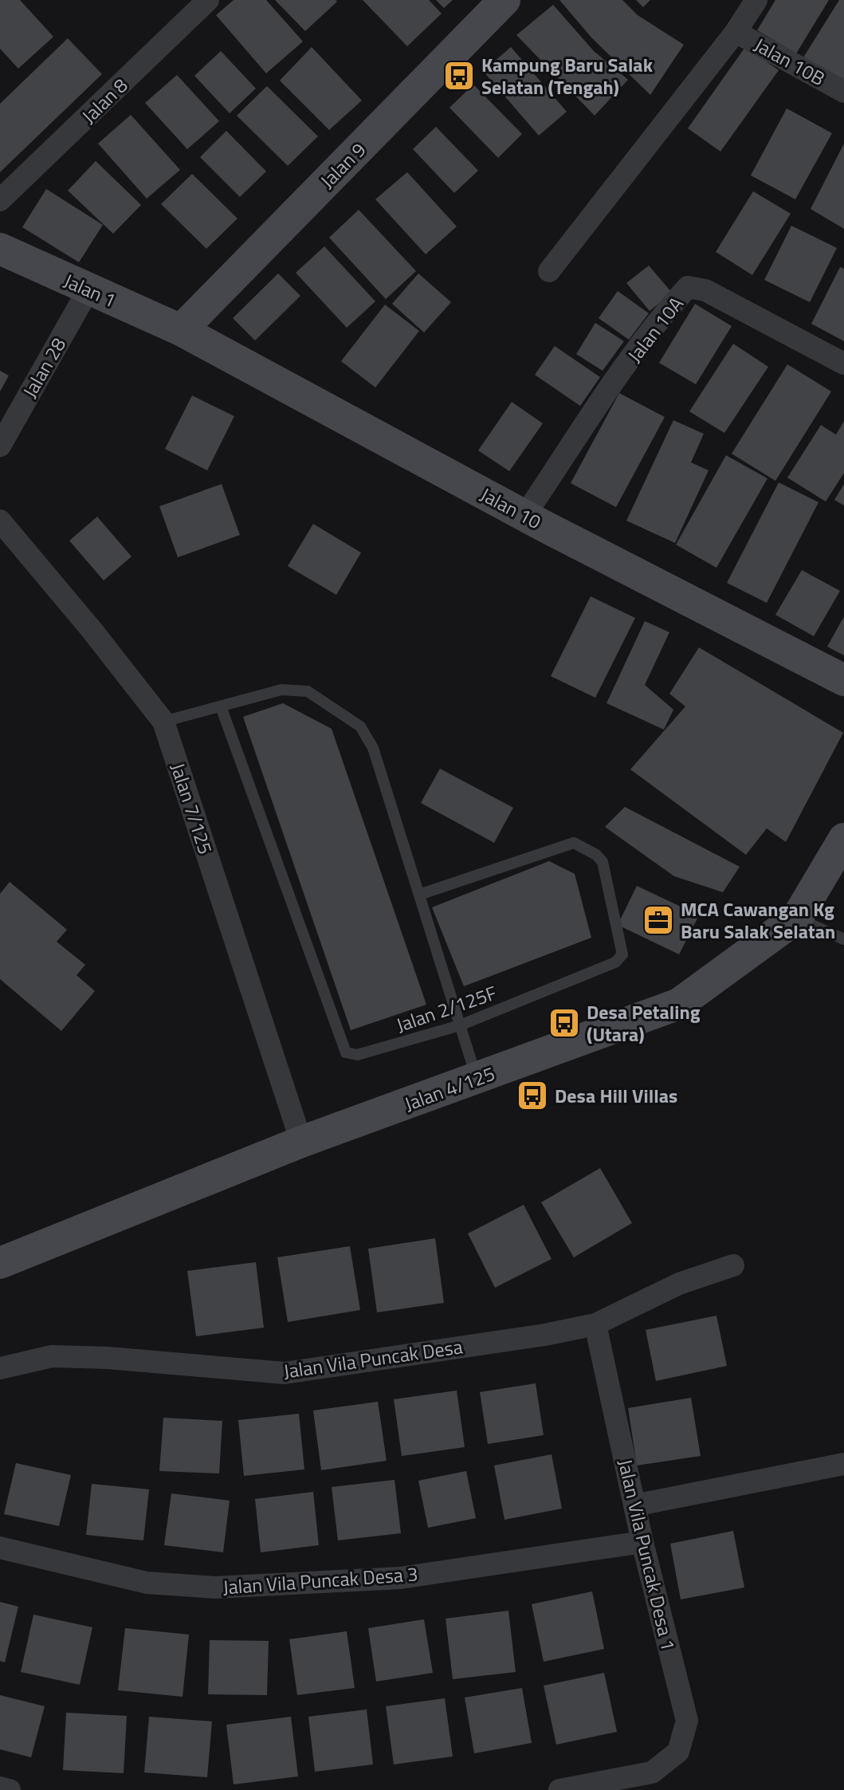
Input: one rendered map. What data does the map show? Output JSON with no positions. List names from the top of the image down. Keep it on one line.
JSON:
{"streets":{"street":["Jalan 10B","Jalan 8","Jalan 9","Jalan 1","Jalan 10A","Jalan 28","Jalan 10","Jalan 7/125","Jalan 4/125","Jalan Vila Puncak Desa","Jalan Vila Puncak Desa 1","Jalan Vila Puncak Desa 3"],"lane":["Jalan 2/125F"]},"crossings":[["Jalan 9","Jalan 1"],["Jalan 9","Jalan 10"],["Jalan 1","Jalan 28"],["Jalan 1","Jalan 10"],["Jalan 10A","Jalan 10"],["Jalan 7/125","Jalan 4/125"],["Jalan Vila Puncak Desa","Jalan Vila Puncak Desa 1"],["Jalan Vila Puncak Desa 1","Jalan Vila Puncak Desa 3"]],"places":{"bus stop":["Kampung Baru Salak Selatan (Tengah)","Desa Petaling (Utara)","Desa Hill Villas"],"office":["MCA Cawangan Kg Baru Salak Selatan"]}}
